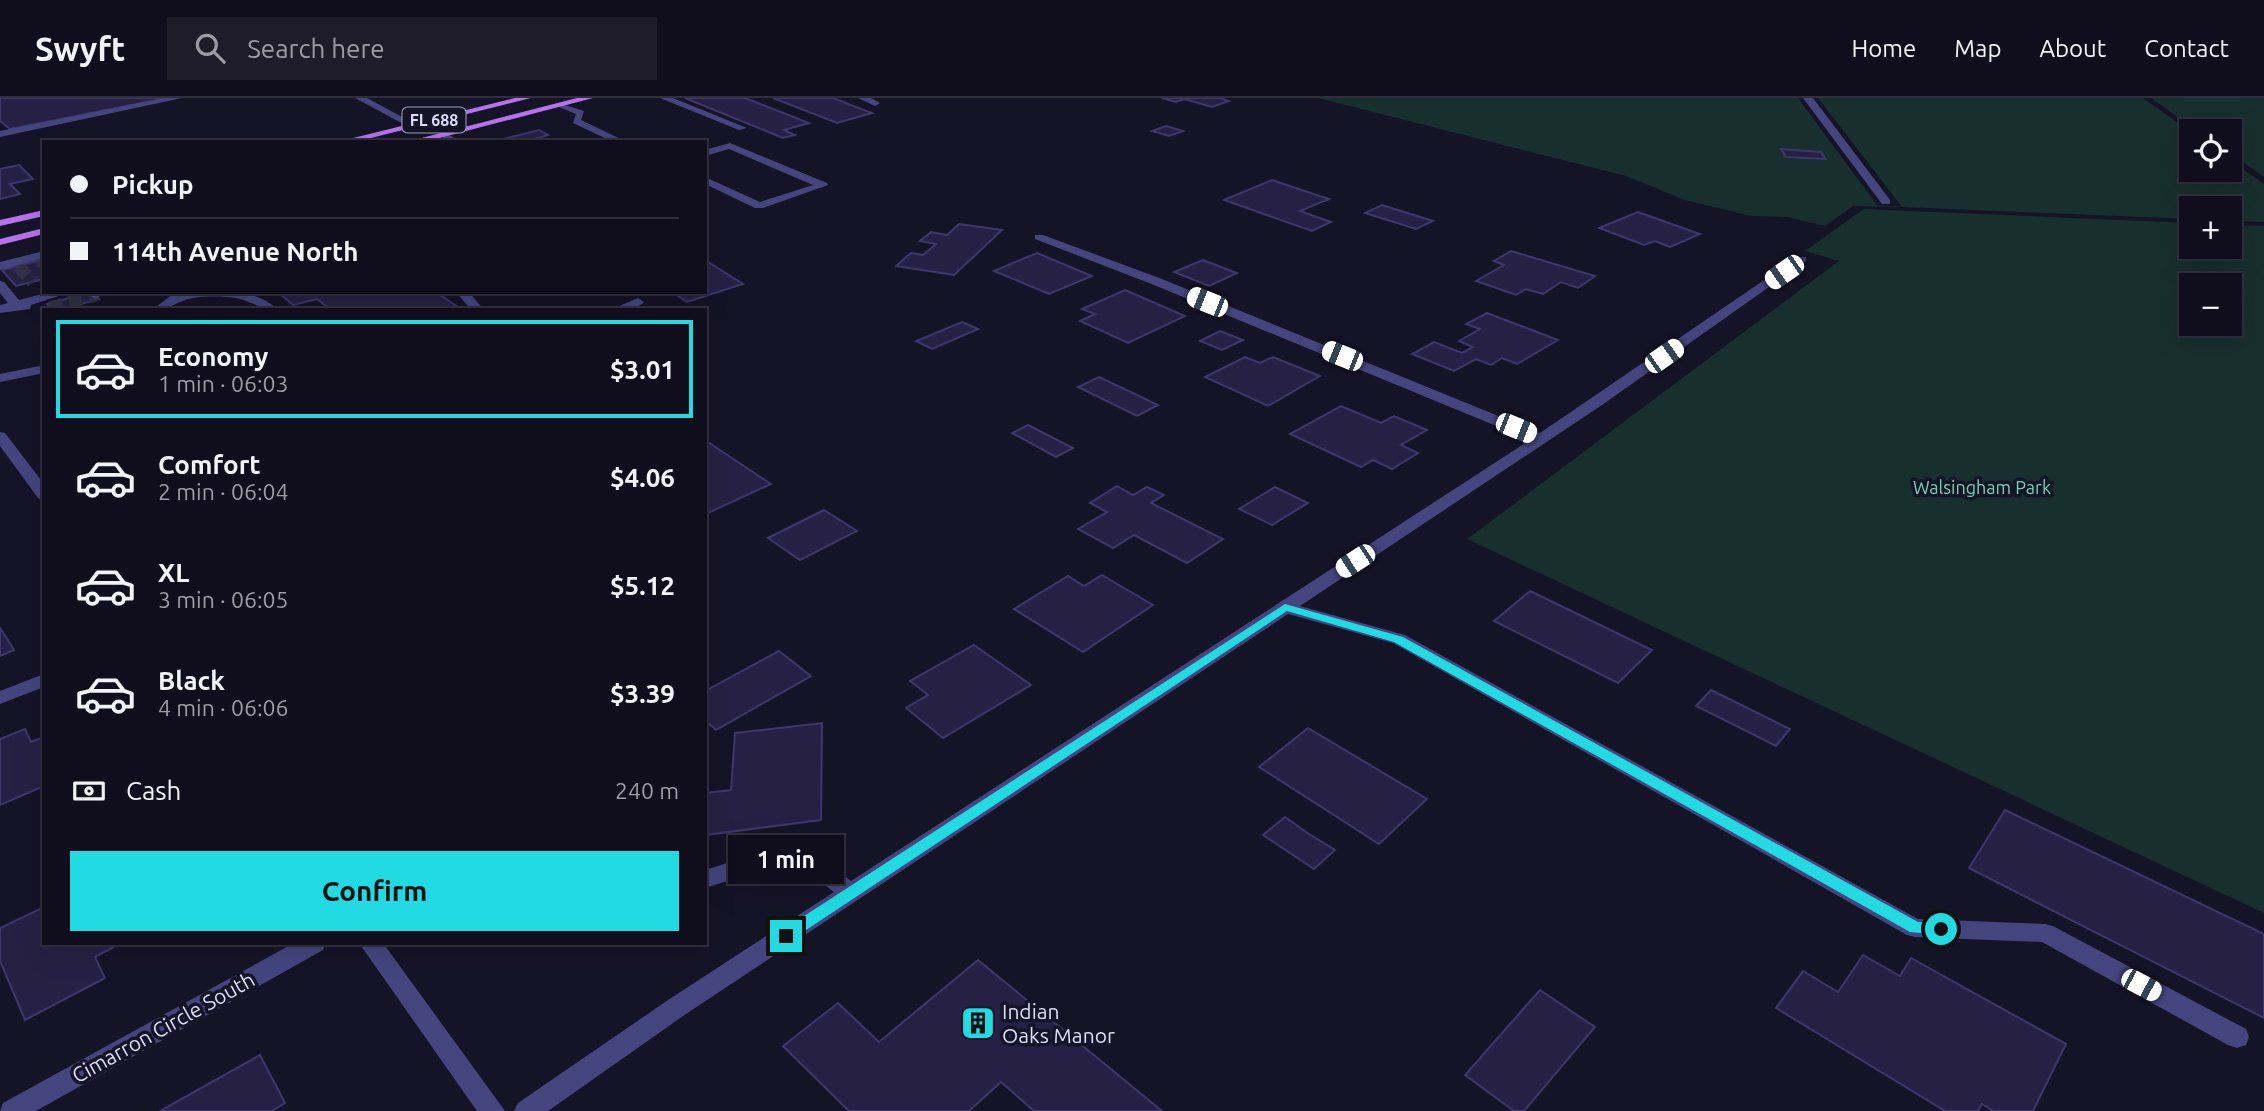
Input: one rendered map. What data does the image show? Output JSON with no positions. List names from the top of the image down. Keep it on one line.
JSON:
{"streets":{"main road":["FL 688"],"street":["Cimarron Circle South"]},"parks":["Walsingham Park"],"places":{"building":["Indian Oaks Manor"]},"page":{"header":"Swyft","search":"Search here","nav":["Home","Map","About","Contact"],"map_buttons":["+","−"],"banner":["Pickup","114th Avenue North"],"list":[{"name":"Economy","note":"1 min · 06:03","value":"$3.01"},{"name":"Comfort","note":"2 min · 06:04","value":"$4.06"},{"name":"XL","note":"3 min · 06:05","value":"$5.12"},{"name":"Black","note":"4 min · 06:06","value":"$3.39"}],"pay":["Cash","240 m"],"bubble":"1 min","buttons":"Confirm"}}
